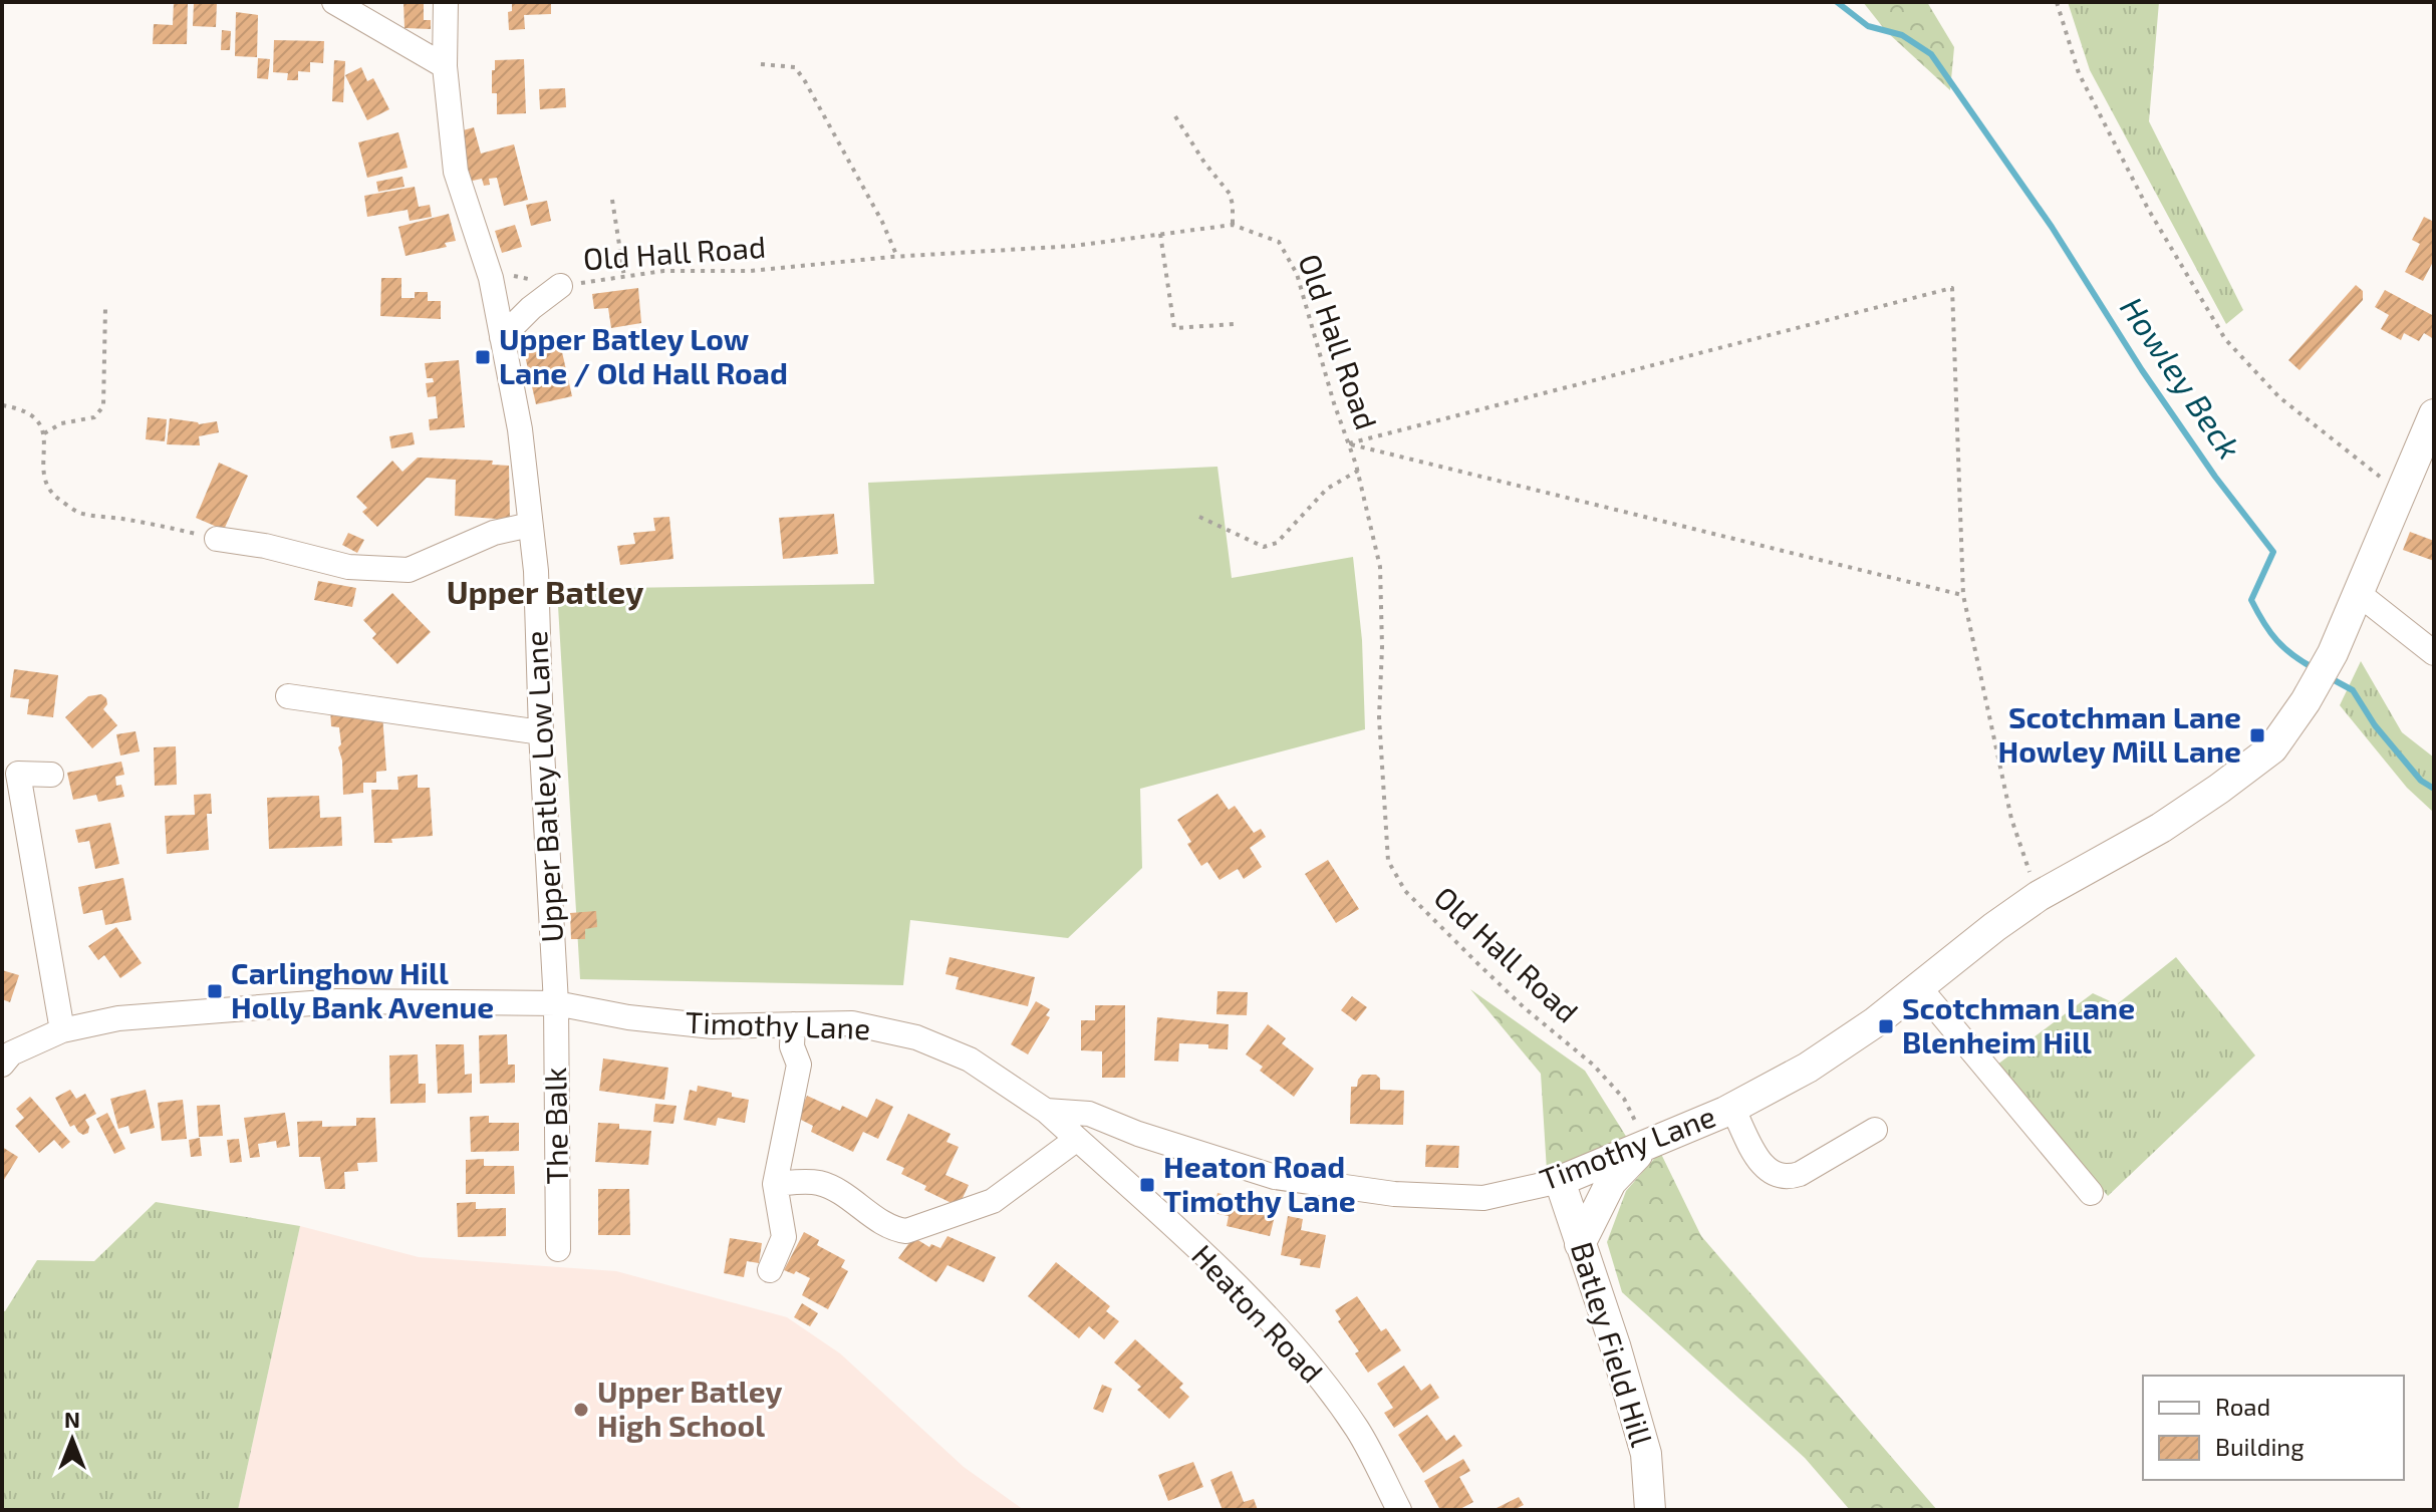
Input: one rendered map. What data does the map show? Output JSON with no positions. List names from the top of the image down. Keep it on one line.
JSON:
{"streets":{"main road":["Timothy Lane","Batley Field Hill"],"street":["Upper Batley Low Lane","The Balk","Heaton Road"],"path":["Old Hall Road"]},"crossings":[["Old Hall Road","Upper Batley Low Lane"],["Old Hall Road","Timothy Lane"],["Upper Batley Low Lane","Timothy Lane"],["Upper Batley Low Lane","The Balk"],["Timothy Lane","The Balk"],["Timothy Lane","Heaton Road"],["Timothy Lane","Batley Field Hill"]],"districts":["Upper Batley"],"water":["Howley Beck"],"places":{"transit":["Upper Batley Low Lane / Old Hall Road","Scotchman Lane Howley Mill Lane","Carlinghow Hill Holly Bank Avenue","Scotchman Lane Blenheim Hill","Heaton Road Timothy Lane"],"other":["Upper Batley High School"]},"legend":["Road","Building"],"north":"top"}
